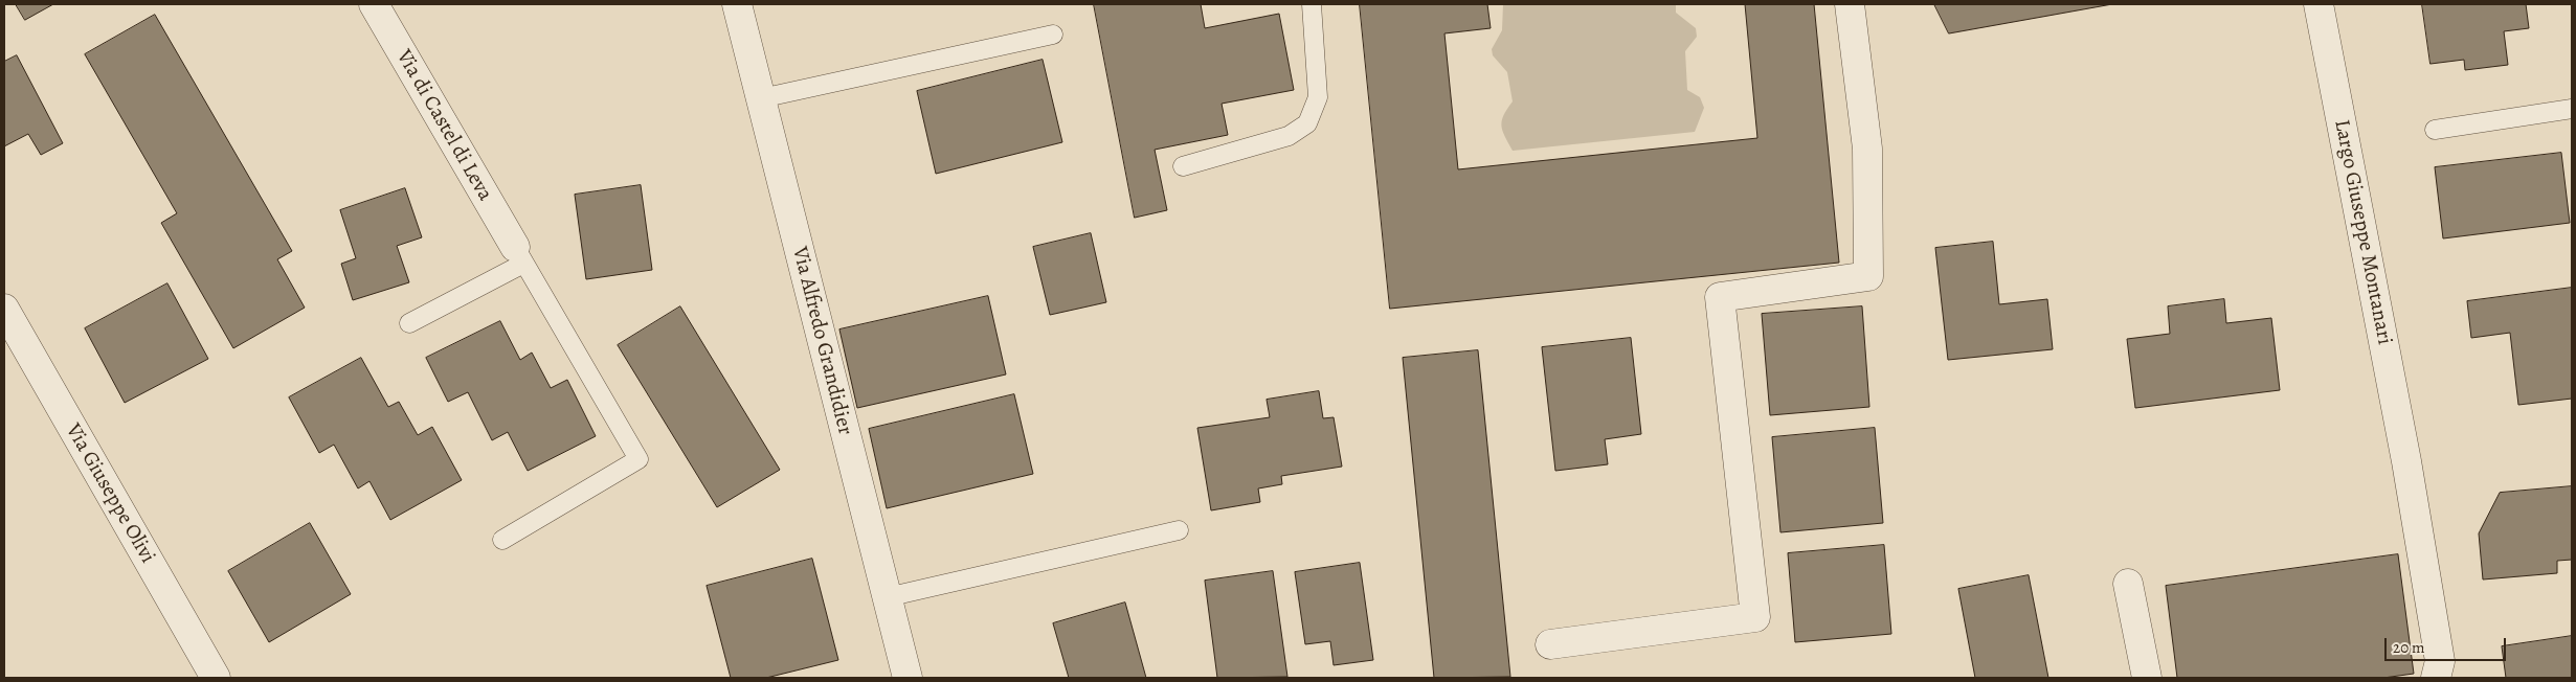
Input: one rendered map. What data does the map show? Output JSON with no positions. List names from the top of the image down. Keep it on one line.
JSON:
{"streets":{"street":["Via di Castel di Leva","Largo Giuseppe Montanari","Via Alfredo Grandidier","Via Giuseppe Olivi"]},"scale_bar":"20 m"}
